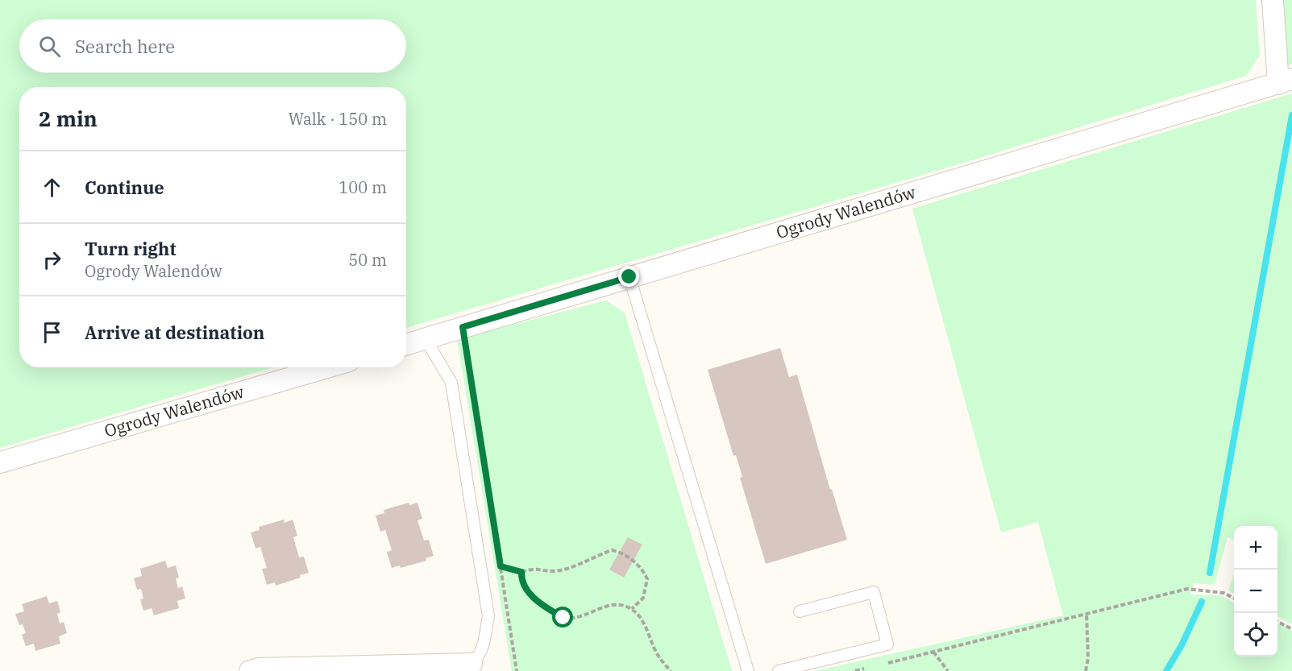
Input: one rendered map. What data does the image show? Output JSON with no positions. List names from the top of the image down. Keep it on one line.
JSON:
{"streets":{"street":["Ogrody Walendów"]},"page":{"search":"Search here","heading":["2 min","Walk · 150 m"],"list":[["Continue","100 m"],["Turn right","Ogrody Walendów","50 m"],"Arrive at destination"],"map_buttons":["+","−"]}}
